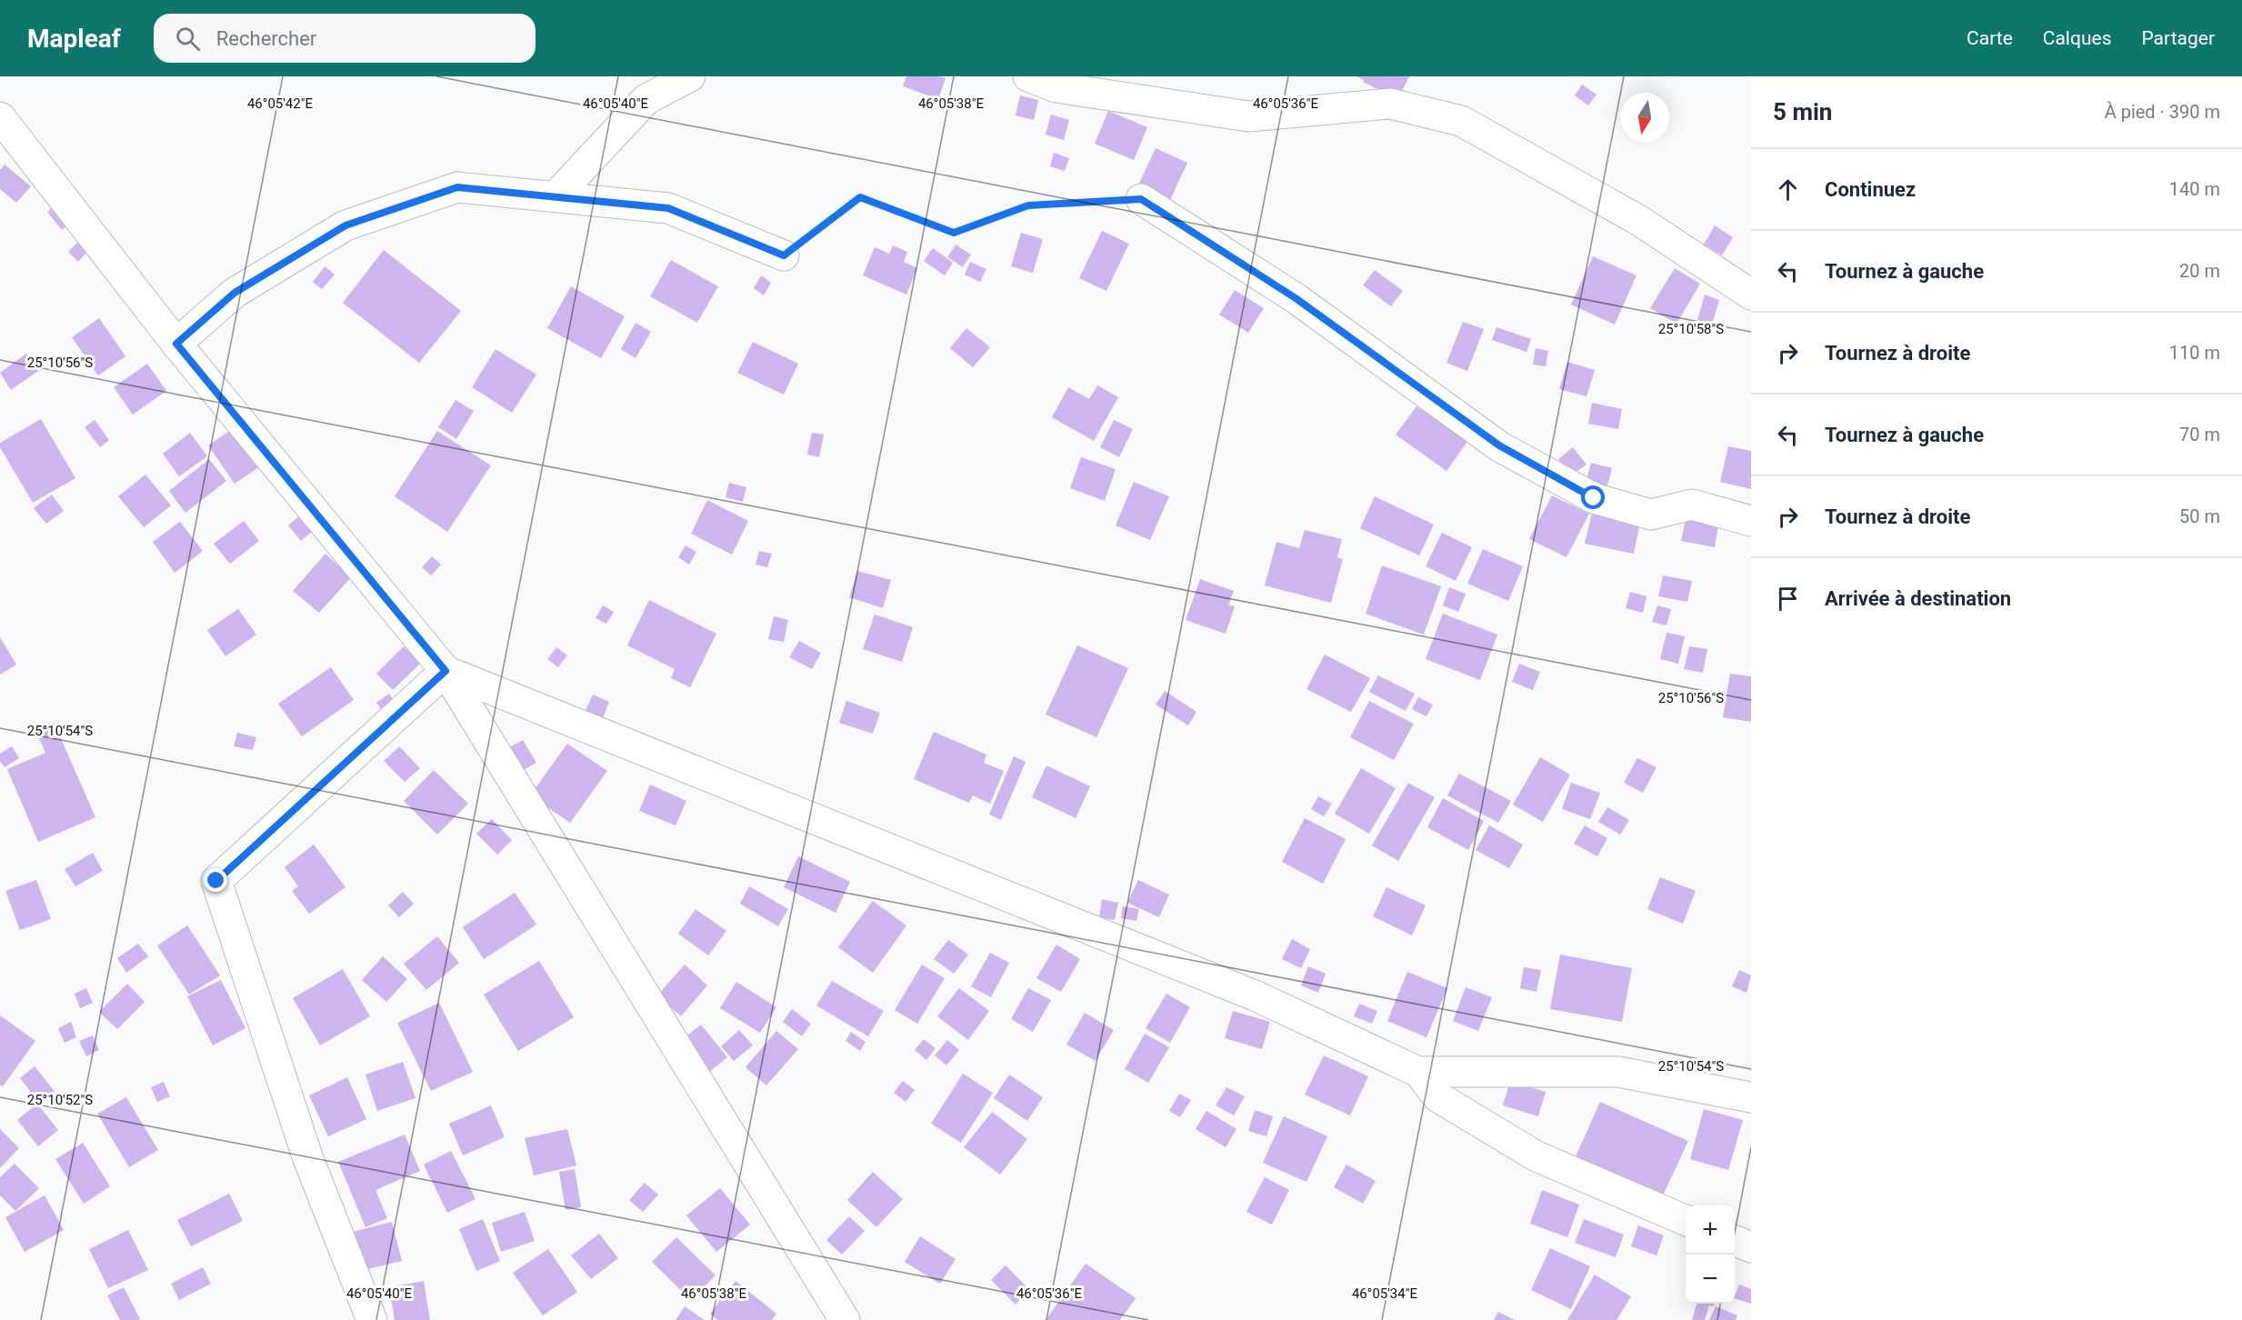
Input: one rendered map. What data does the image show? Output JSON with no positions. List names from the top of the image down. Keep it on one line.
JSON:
{"north":"bottom","page":{"header":"Mapleaf","search":"Rechercher","nav":["Carte","Calques","Partager"],"heading":["5 min","À pied · 390 m"],"list":[["Continuez","140 m"],["Tournez à gauche","20 m"],["Tournez à droite","110 m"],["Tournez à gauche","70 m"],["Tournez à droite","50 m"],"Arrivée à destination"],"map_buttons":["+","−"]},"coordinates":["46°05'42\"E","46°05'40\"E","46°05'38\"E","46°05'36\"E","25°10'58\"S","25°10'56\"S","25°10'54\"S","25°10'52\"S","46°05'34\"E"]}
